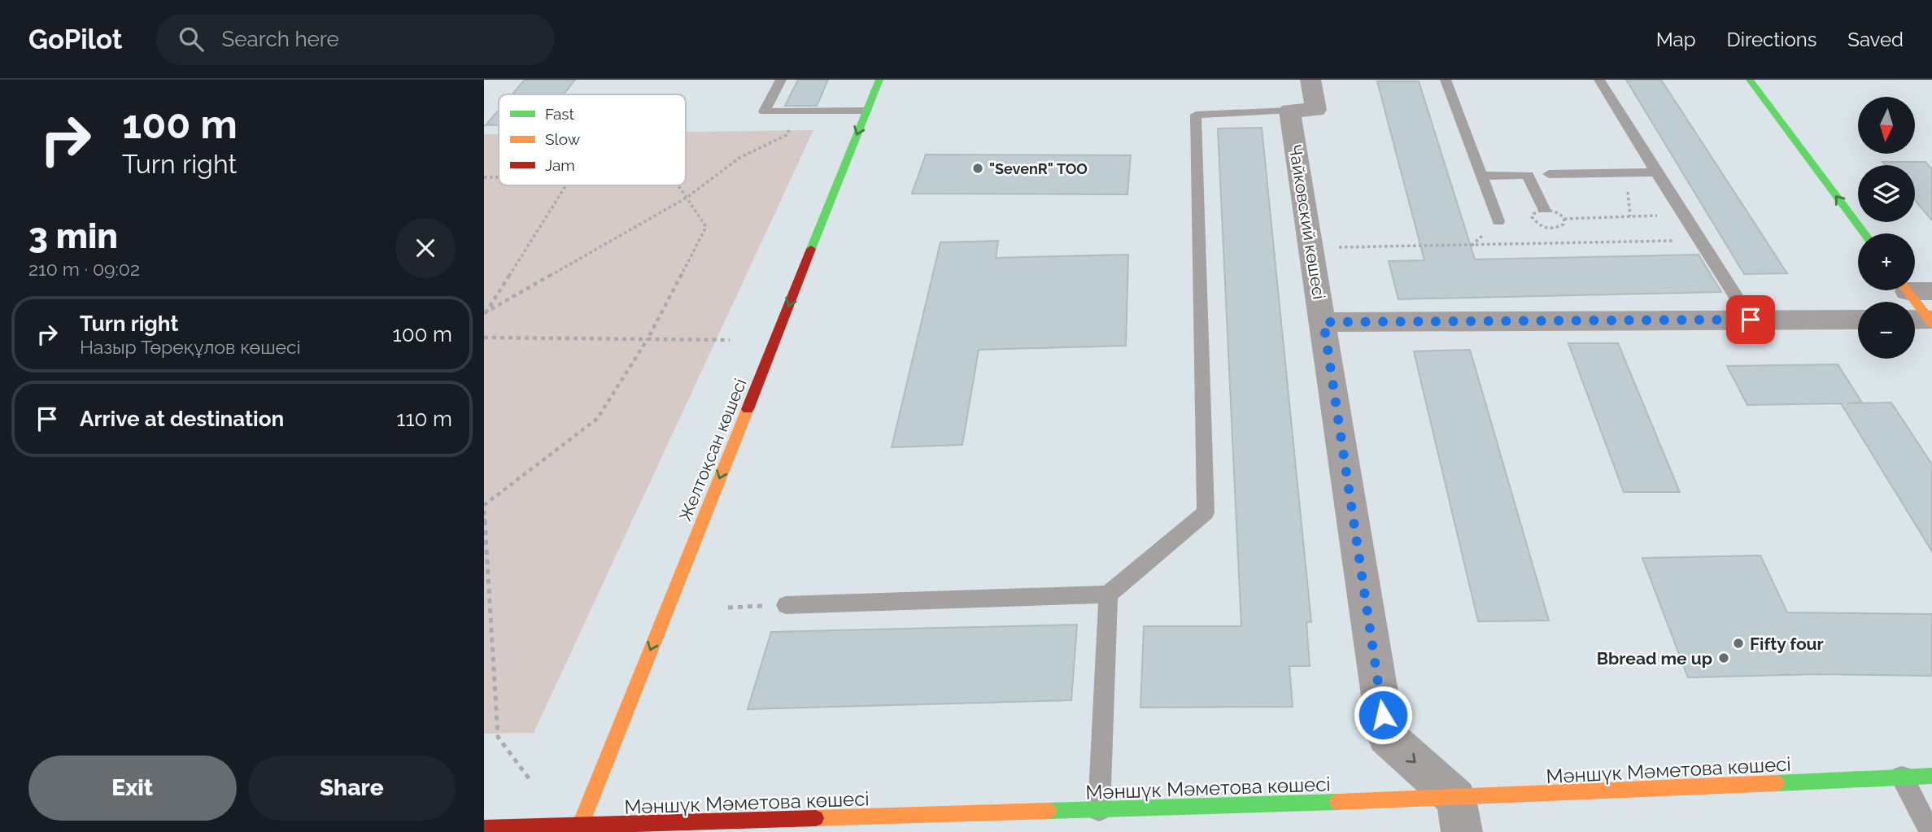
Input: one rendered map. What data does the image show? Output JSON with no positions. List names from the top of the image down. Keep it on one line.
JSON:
{"streets":{"main road":["Желтоқсан көшесі","Мәншүк Мәметова көшесі"],"street":["Чайковский көшесі"]},"crossings":[["Чайковский көшесі","Мәншүк Мәметова көшесі"],["Желтоқсан көшесі","Мәншүк Мәметова көшесі"]],"one_way":["Чайковский көшесі","Желтоқсан көшесі"],"places":["\"SevenR\" ТОО","Fifty four","Bbread me up"],"legend":["Fast","Slow","Jam"],"north":"bottom","page":{"header":"GoPilot","search":"Search here","nav":["Map","Directions","Saved"],"turn":["100 m","Turn right"],"map_buttons":["+","−"],"heading":["3 min","210 m · 09:02"],"list":[{"name":"Turn right","note":"Назыр Төреқұлов көшесі","value":"100 m"},{"name":"Arrive at destination","value":"110 m"}],"buttons":["Exit","Share"]}}
